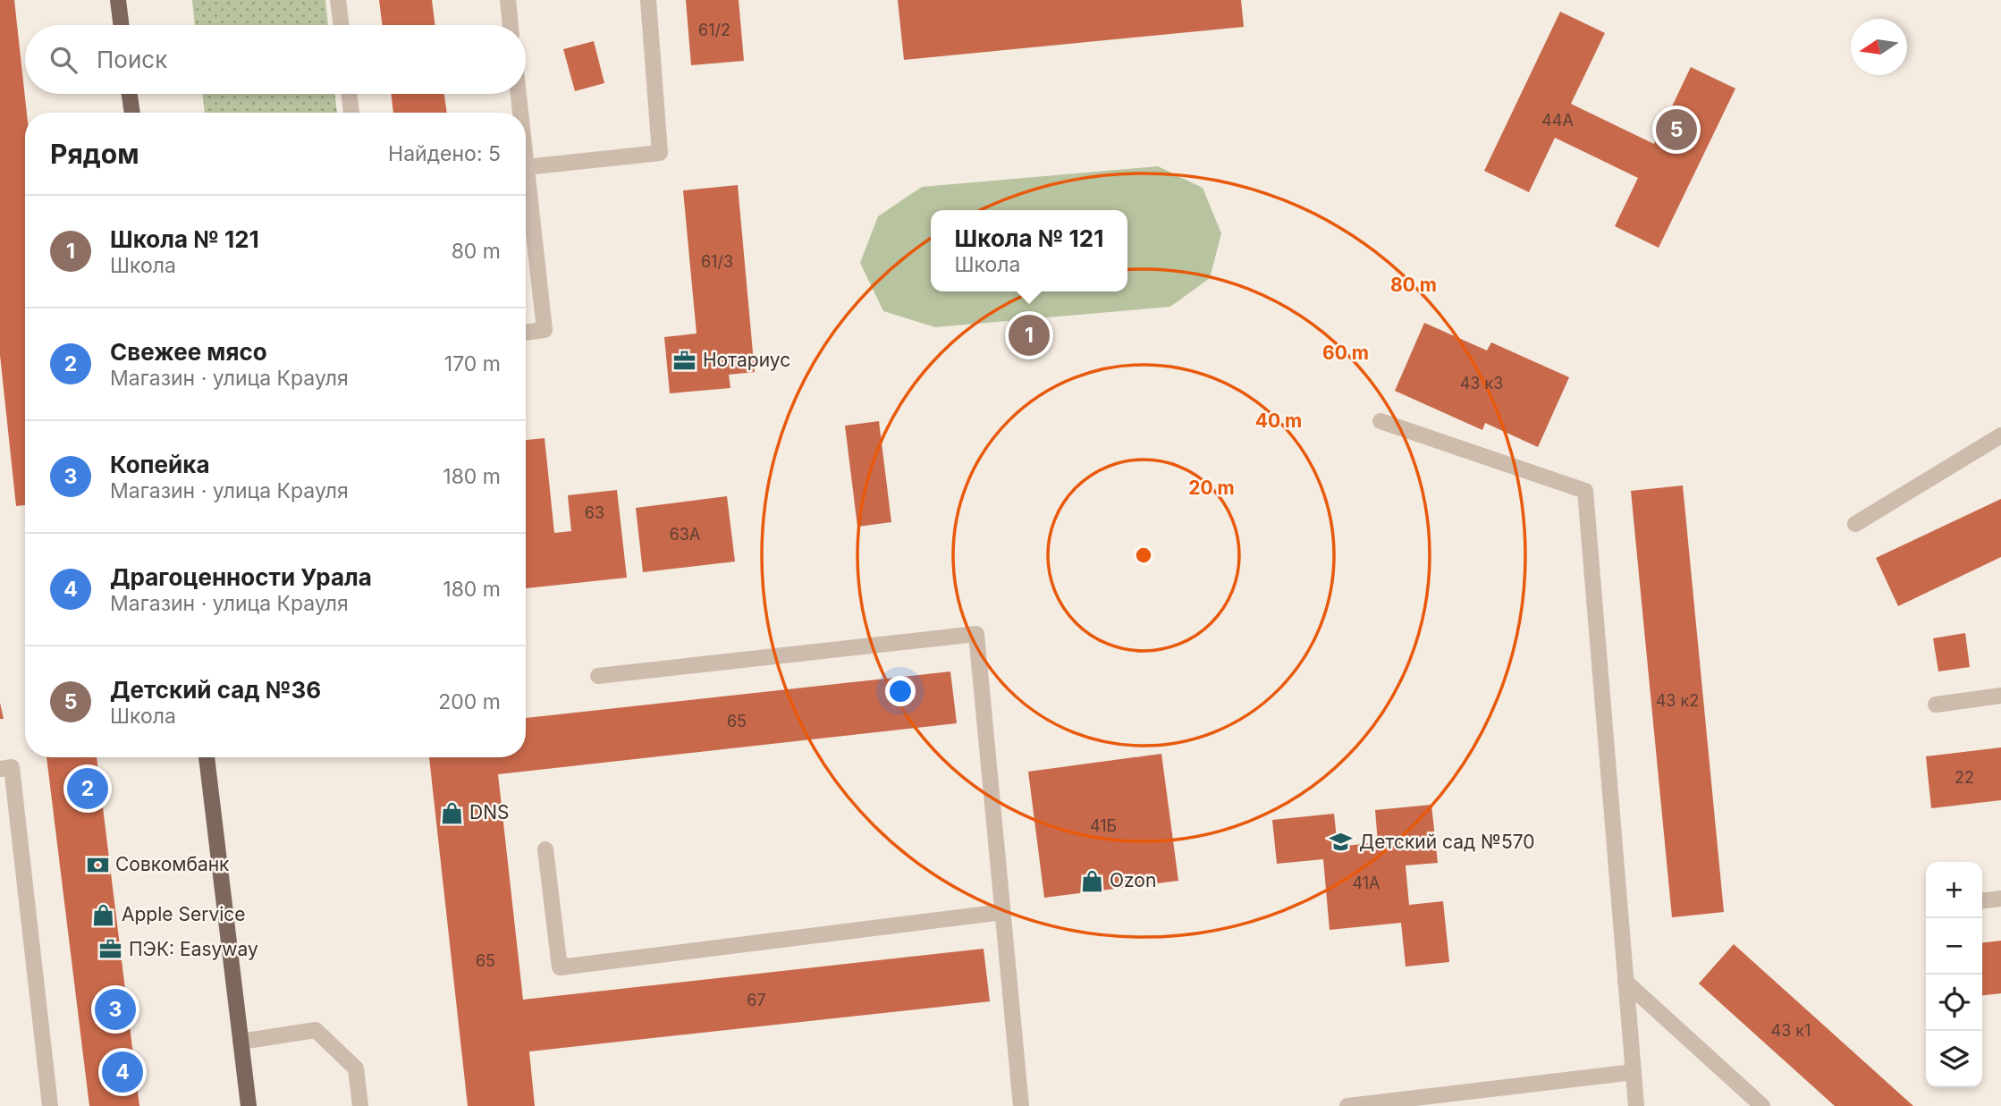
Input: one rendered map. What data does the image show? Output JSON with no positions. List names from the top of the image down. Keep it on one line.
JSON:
{"places":{"office":["Нотариус","ПЭК: Easyway"],"shop":["DNS","Ozon","Apple Service"],"school or university":["Детский сад №570"],"bank":["Совкомбанк"]},"house_numbers":["61/2","44А","61/3","43 к3","63","63А","43 к2","65","22","41Б","41А","65","67","43 к1"],"north":"left","page":{"search":"Поиск","pins":["5","1","2","3","4"],"heading":["Рядом","Найдено: 5"],"list":[{"mark":"1","name":"Школа № 121","note":"Школа","value":"80 m"},{"mark":"2","name":"Свежее мясо","note":"Магазин · улица Крауля","value":"170 m"},{"mark":"3","name":"Копейка","note":"Магазин · улица Крауля","value":"180 m"},{"mark":"4","name":"Драгоценности Урала","note":"Магазин · улица Крауля","value":"180 m"},{"mark":"5","name":"Детский сад №36","note":"Школа","value":"200 m"}],"popup":["Школа № 121","Школа"],"map_buttons":["+","−"]},"rings":["80 m","60 m","40 m","20 m"]}
